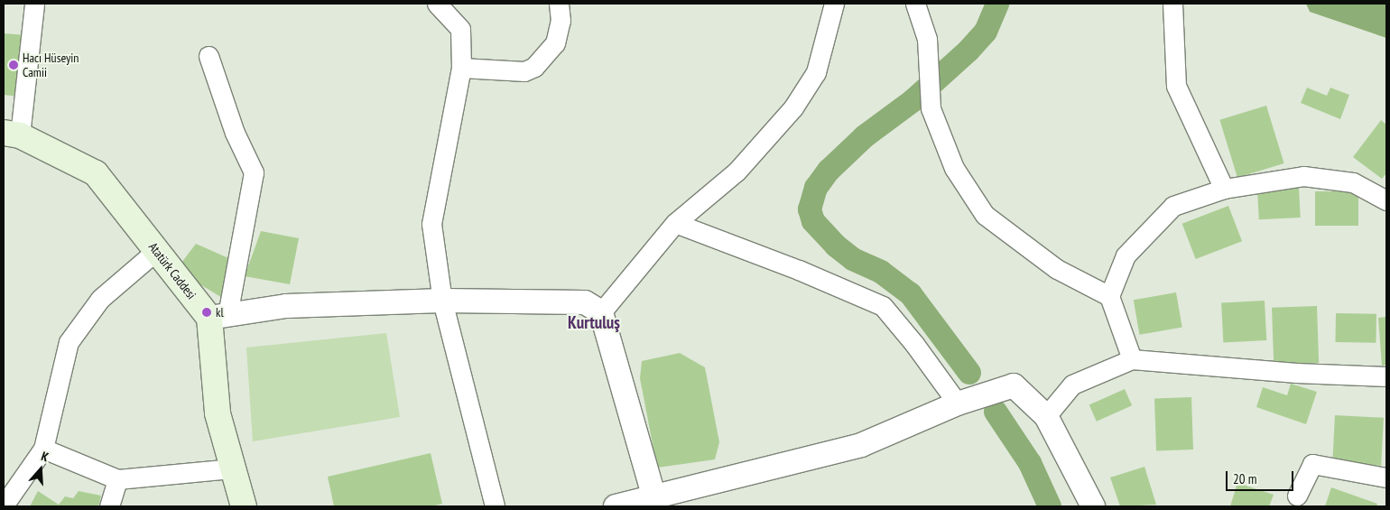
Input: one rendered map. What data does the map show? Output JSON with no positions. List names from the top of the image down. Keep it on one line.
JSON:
{"streets":{"main road":["Atatürk Caddesi"]},"districts":["Kurtuluş"],"places":["Hacı Hüseyin Camii","kl"],"scale_bar":"20 m","north":"top"}
